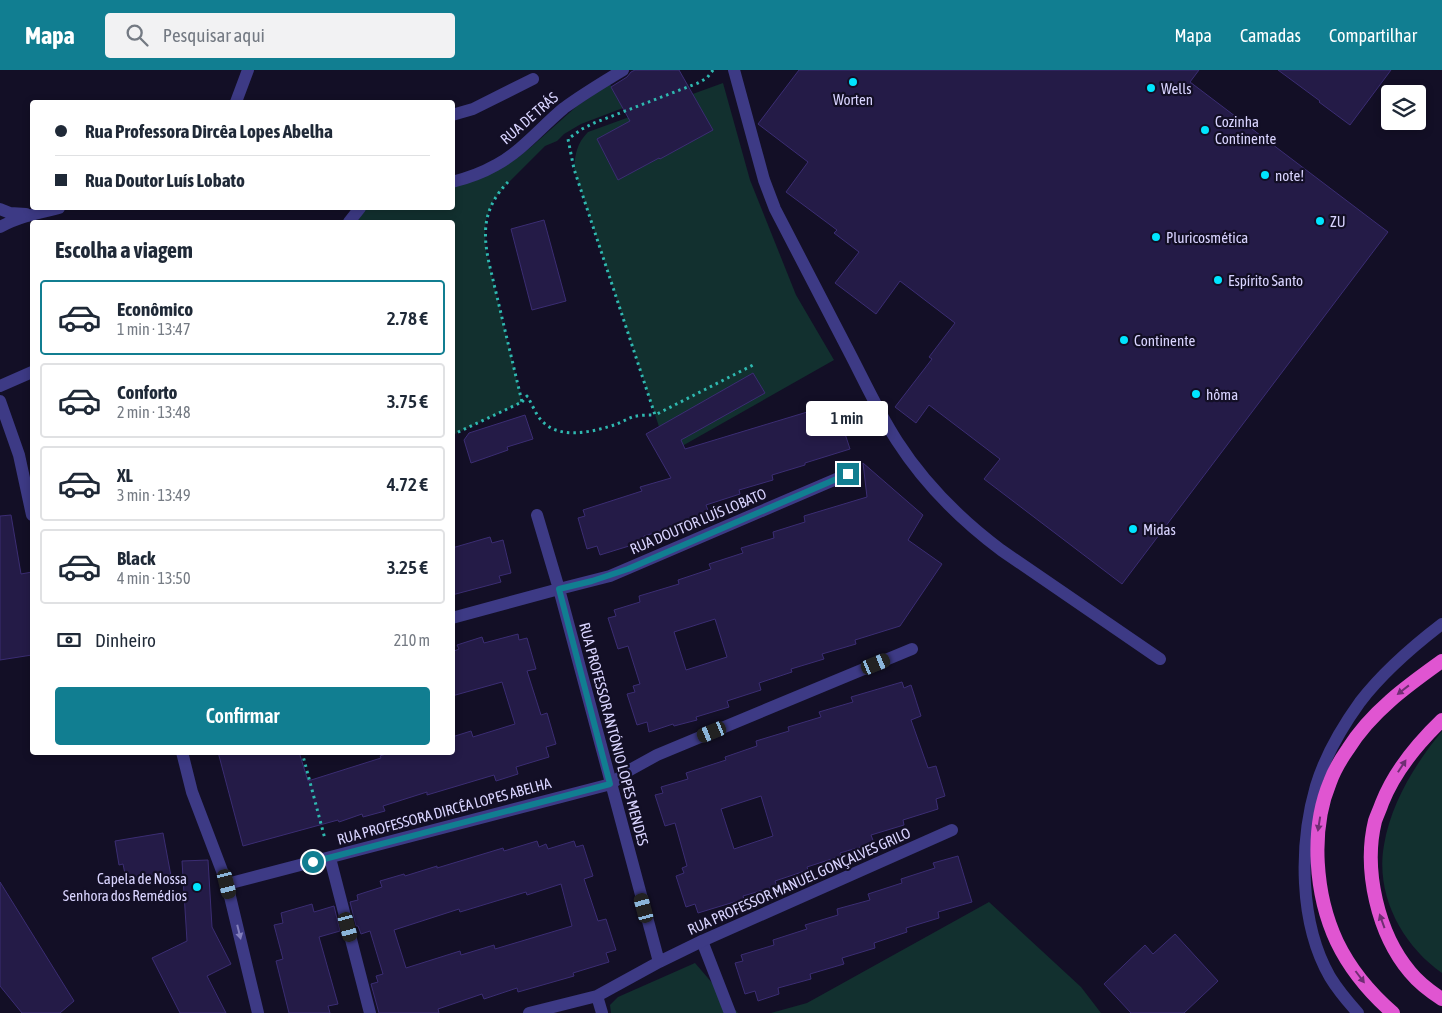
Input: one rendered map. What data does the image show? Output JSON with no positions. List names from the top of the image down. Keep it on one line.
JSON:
{"streets":{"street":["RUA DE TRÁS","RUA DOUTOR LUÍS LOBATO","RUA PROFESSOR ANTÓNIO LOPES MENDES","RUA PROFESSORA DIRCÊA LOPES ABELHA","RUA PROFESSOR MANUEL GONÇALVES GRILO"]},"crossings":[["RUA DOUTOR LUÍS LOBATO","RUA PROFESSOR ANTÓNIO LOPES MENDES"],["RUA PROFESSOR ANTÓNIO LOPES MENDES","RUA PROFESSORA DIRCÊA LOPES ABELHA"],["RUA PROFESSOR ANTÓNIO LOPES MENDES","RUA PROFESSOR MANUEL GONÇALVES GRILO"]],"places":["Worten","Wells","Cozinha Continente","note!","ZU","Pluricosmética","Espírito Santo","Continente","hôma","Midas","Capela de Nossa Senhora dos Remédios"],"page":{"header":"Mapa","search":"Pesquisar aqui","nav":["Mapa","Camadas","Compartilhar"],"banner":["Rua Professora Dircêa Lopes Abelha","Rua Doutor Luís Lobato"],"heading":"Escolha a viagem","list":[{"name":"Econômico","note":"1 min · 13:47","value":"2.78 €"},{"name":"Conforto","note":"2 min · 13:48","value":"3.75 €"},{"name":"XL","note":"3 min · 13:49","value":"4.72 €"},{"name":"Black","note":"4 min · 13:50","value":"3.25 €"}],"bubble":"1 min","pay":["Dinheiro","210 m"],"buttons":"Confirmar"}}
